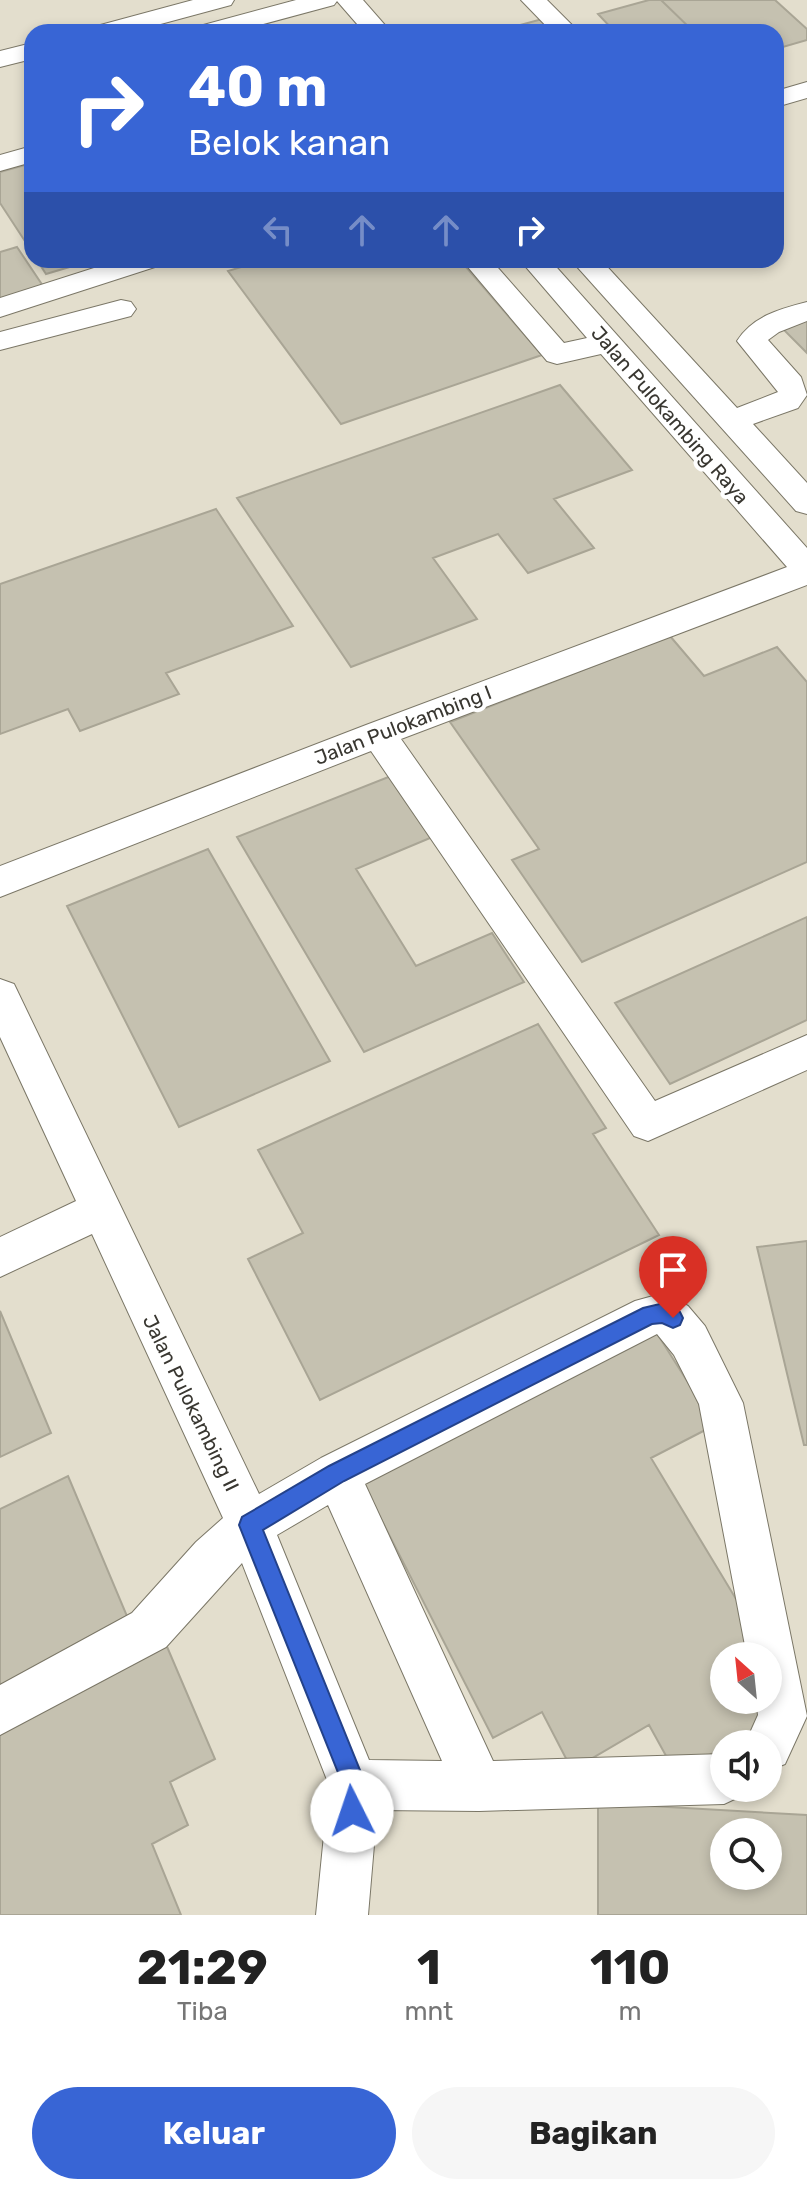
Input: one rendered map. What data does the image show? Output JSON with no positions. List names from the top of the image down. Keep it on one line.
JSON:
{"streets":{"street":["Jalan Pulokambing Raya","Jalan Pulokambing I","Jalan Pulokambing II"]},"crossings":[["Jalan Pulokambing Raya","Jalan Pulokambing I"]],"north":"top left","page":{"turn":["40 m","Belok kanan"],"eta":["21:29","Tiba","1","mnt","110","m"],"buttons":["Keluar","Bagikan"]}}
